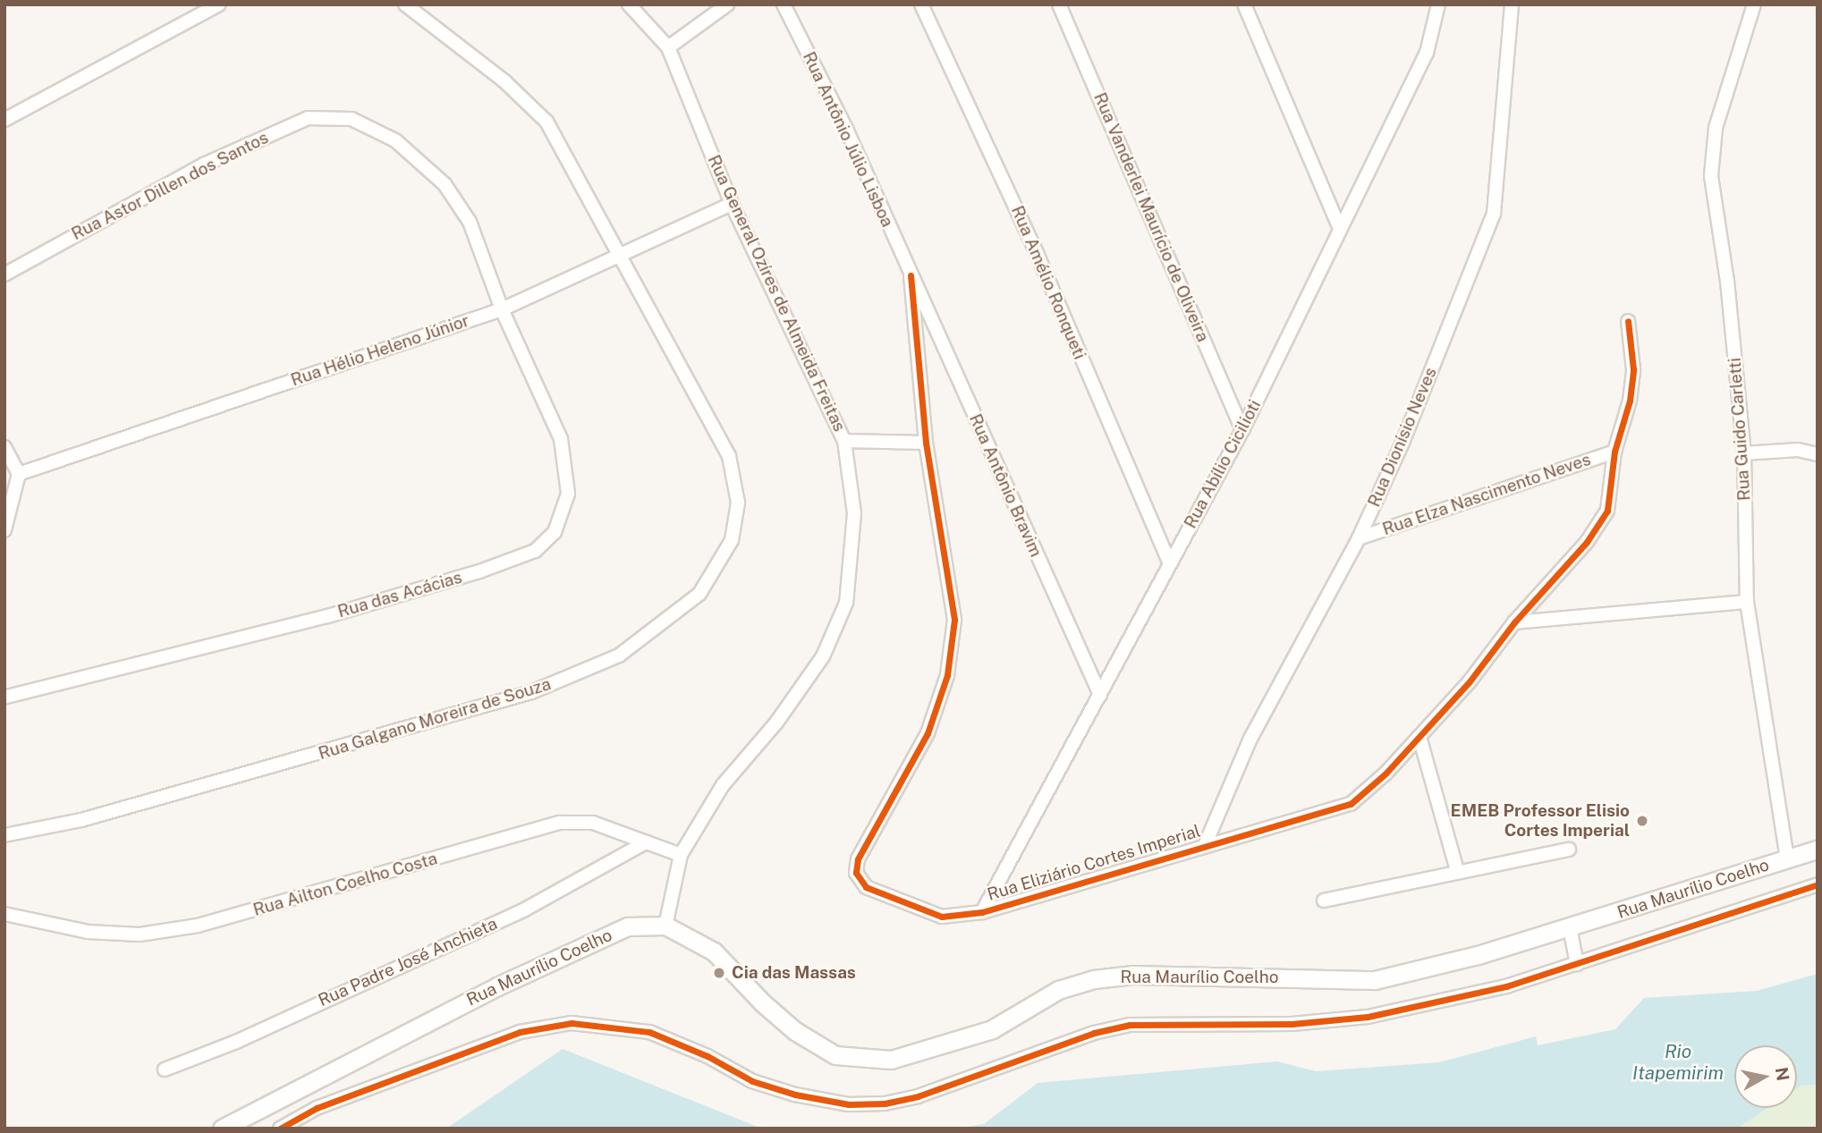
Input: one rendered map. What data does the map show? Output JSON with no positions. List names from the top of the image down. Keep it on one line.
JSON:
{"streets":{"main road":["Rua Maurílio Coelho"],"street":["Rua Antônio Júlio Lisboa","Rua Astor Dillen dos Santos","Rua Vanderlei Maurício de Oliveira","Rua Amélio Ronqueti","Rua General Ozíres de Almeida Freitas","Rua Hélio Heleno Júnior","Rua Guido Carletti","Rua Dionísio Neves","Rua Abílio Cicilioti","Rua Antônio Bravim","Rua Elza Nascimento Neves","Rua das Acácias","Rua Galgano Moreira de Souza","Rua Eliziário Cortes Imperial","Rua Ailton Coelho Costa","Rua Padre José Anchieta"]},"crossings":[["Rua Antônio Júlio Lisboa","Rua Antônio Bravim"],["Rua Antônio Júlio Lisboa","Rua Eliziário Cortes Imperial"],["Rua Astor Dillen dos Santos","Rua Hélio Heleno Júnior"],["Rua Astor Dillen dos Santos","Rua das Acácias"],["Rua Vanderlei Maurício de Oliveira","Rua Abílio Cicilioti"],["Rua Amélio Ronqueti","Rua Abílio Cicilioti"],["Rua General Ozíres de Almeida Freitas","Rua Hélio Heleno Júnior"],["Rua General Ozíres de Almeida Freitas","Rua Ailton Coelho Costa"],["Rua General Ozíres de Almeida Freitas","Rua Maurílio Coelho"],["Rua Hélio Heleno Júnior","Rua das Acácias"],["Rua Hélio Heleno Júnior","Rua Galgano Moreira de Souza"],["Rua Guido Carletti","Rua Maurílio Coelho"],["Rua Dionísio Neves","Rua Elza Nascimento Neves"],["Rua Dionísio Neves","Rua Eliziário Cortes Imperial"],["Rua Abílio Cicilioti","Rua Antônio Bravim"],["Rua Abílio Cicilioti","Rua Eliziário Cortes Imperial"],["Rua Antônio Bravim","Rua Eliziário Cortes Imperial"],["Rua Elza Nascimento Neves","Rua Eliziário Cortes Imperial"],["Rua Ailton Coelho Costa","Rua Padre José Anchieta"]],"water":["Rio Itapemirim"],"places":["EMEB Professor Elisio Cortes Imperial","Cia das Massas"],"north":"right"}
